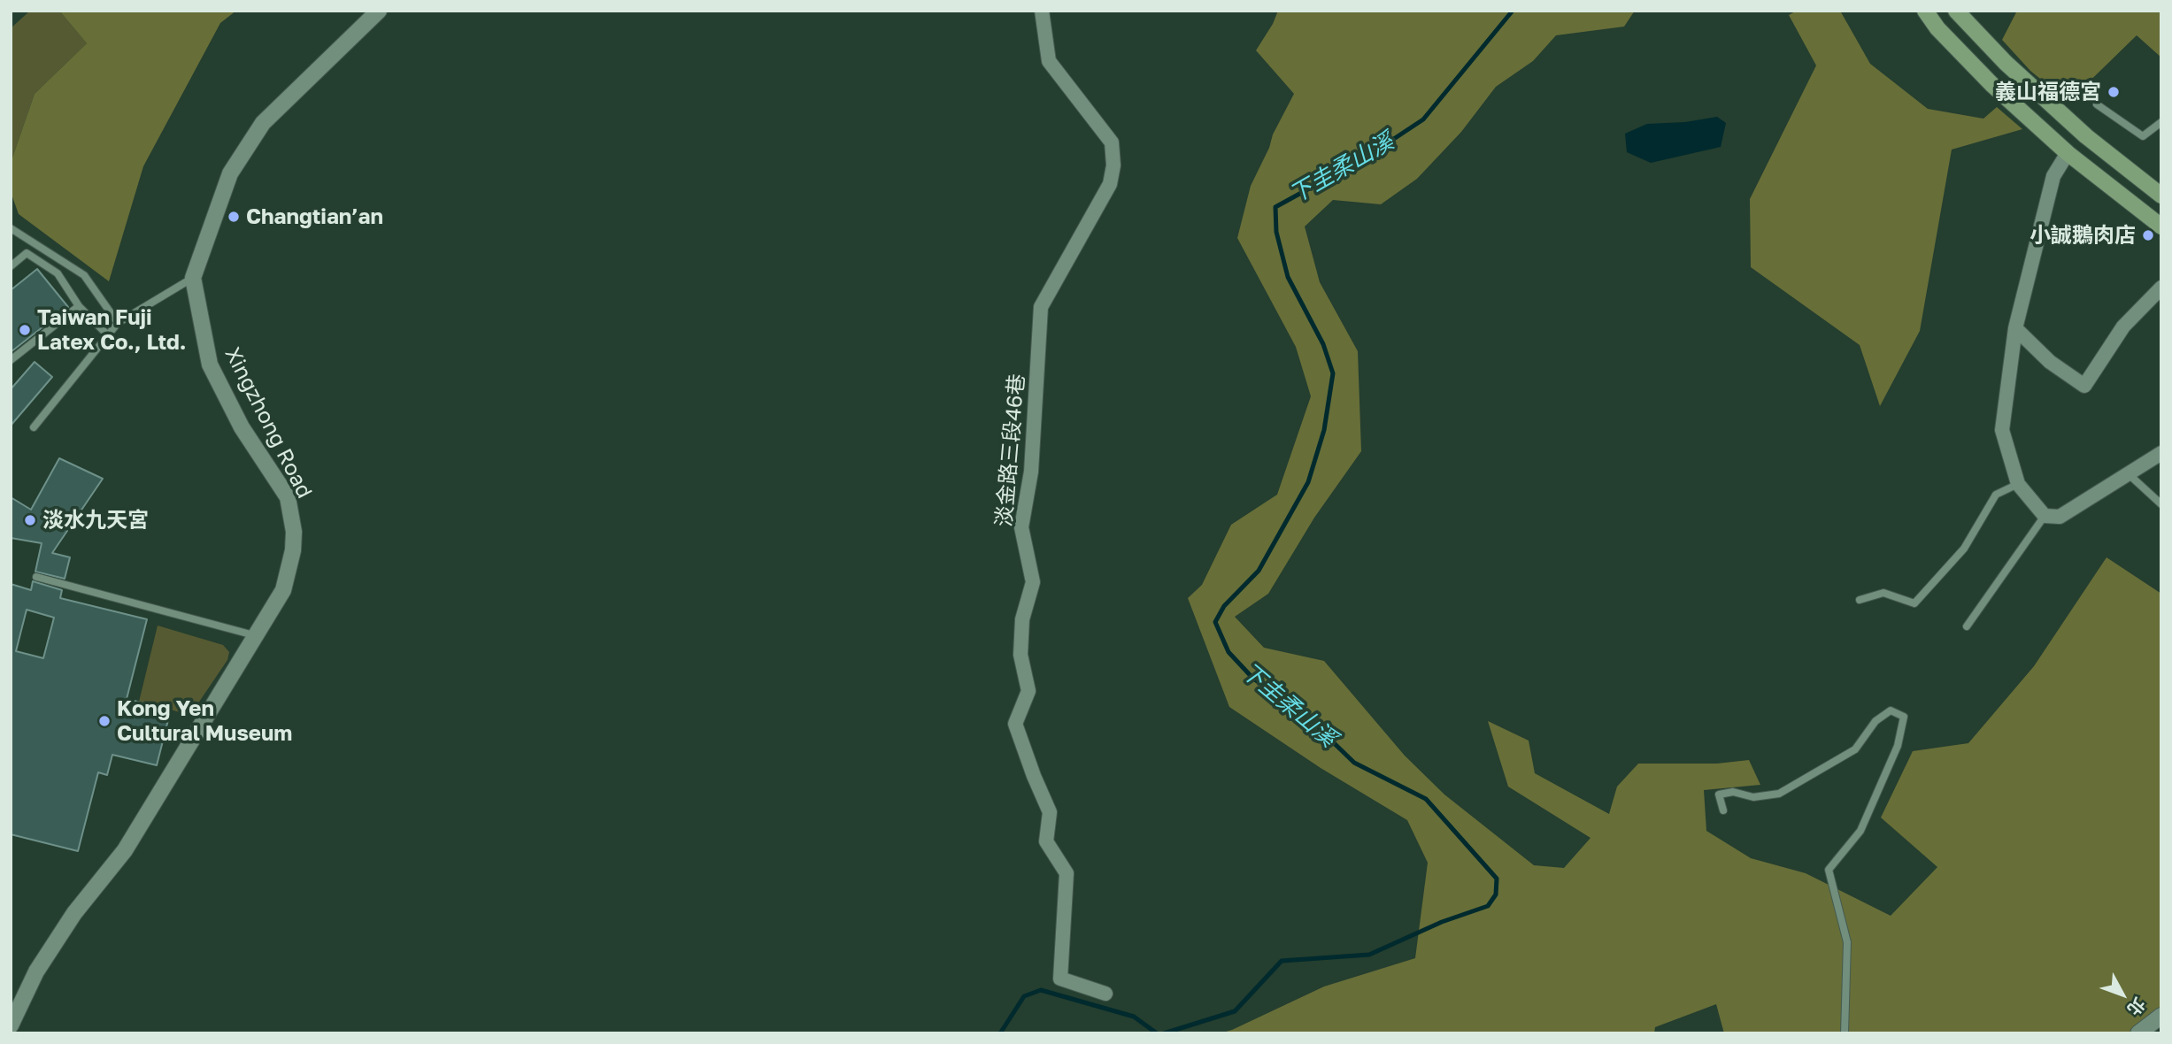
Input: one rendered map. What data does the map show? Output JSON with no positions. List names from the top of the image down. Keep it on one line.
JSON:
{"streets":{"street":["Xingzhong Road","淡金路三段46巷"]},"water":["下圭柔山溪"],"places":["義山福德宮","Changtian’an","小誠鵝肉店","Taiwan Fuji Latex Co., Ltd.","淡水九天宮","Kong Yen Cultural Museum"],"north":"bottom right"}
